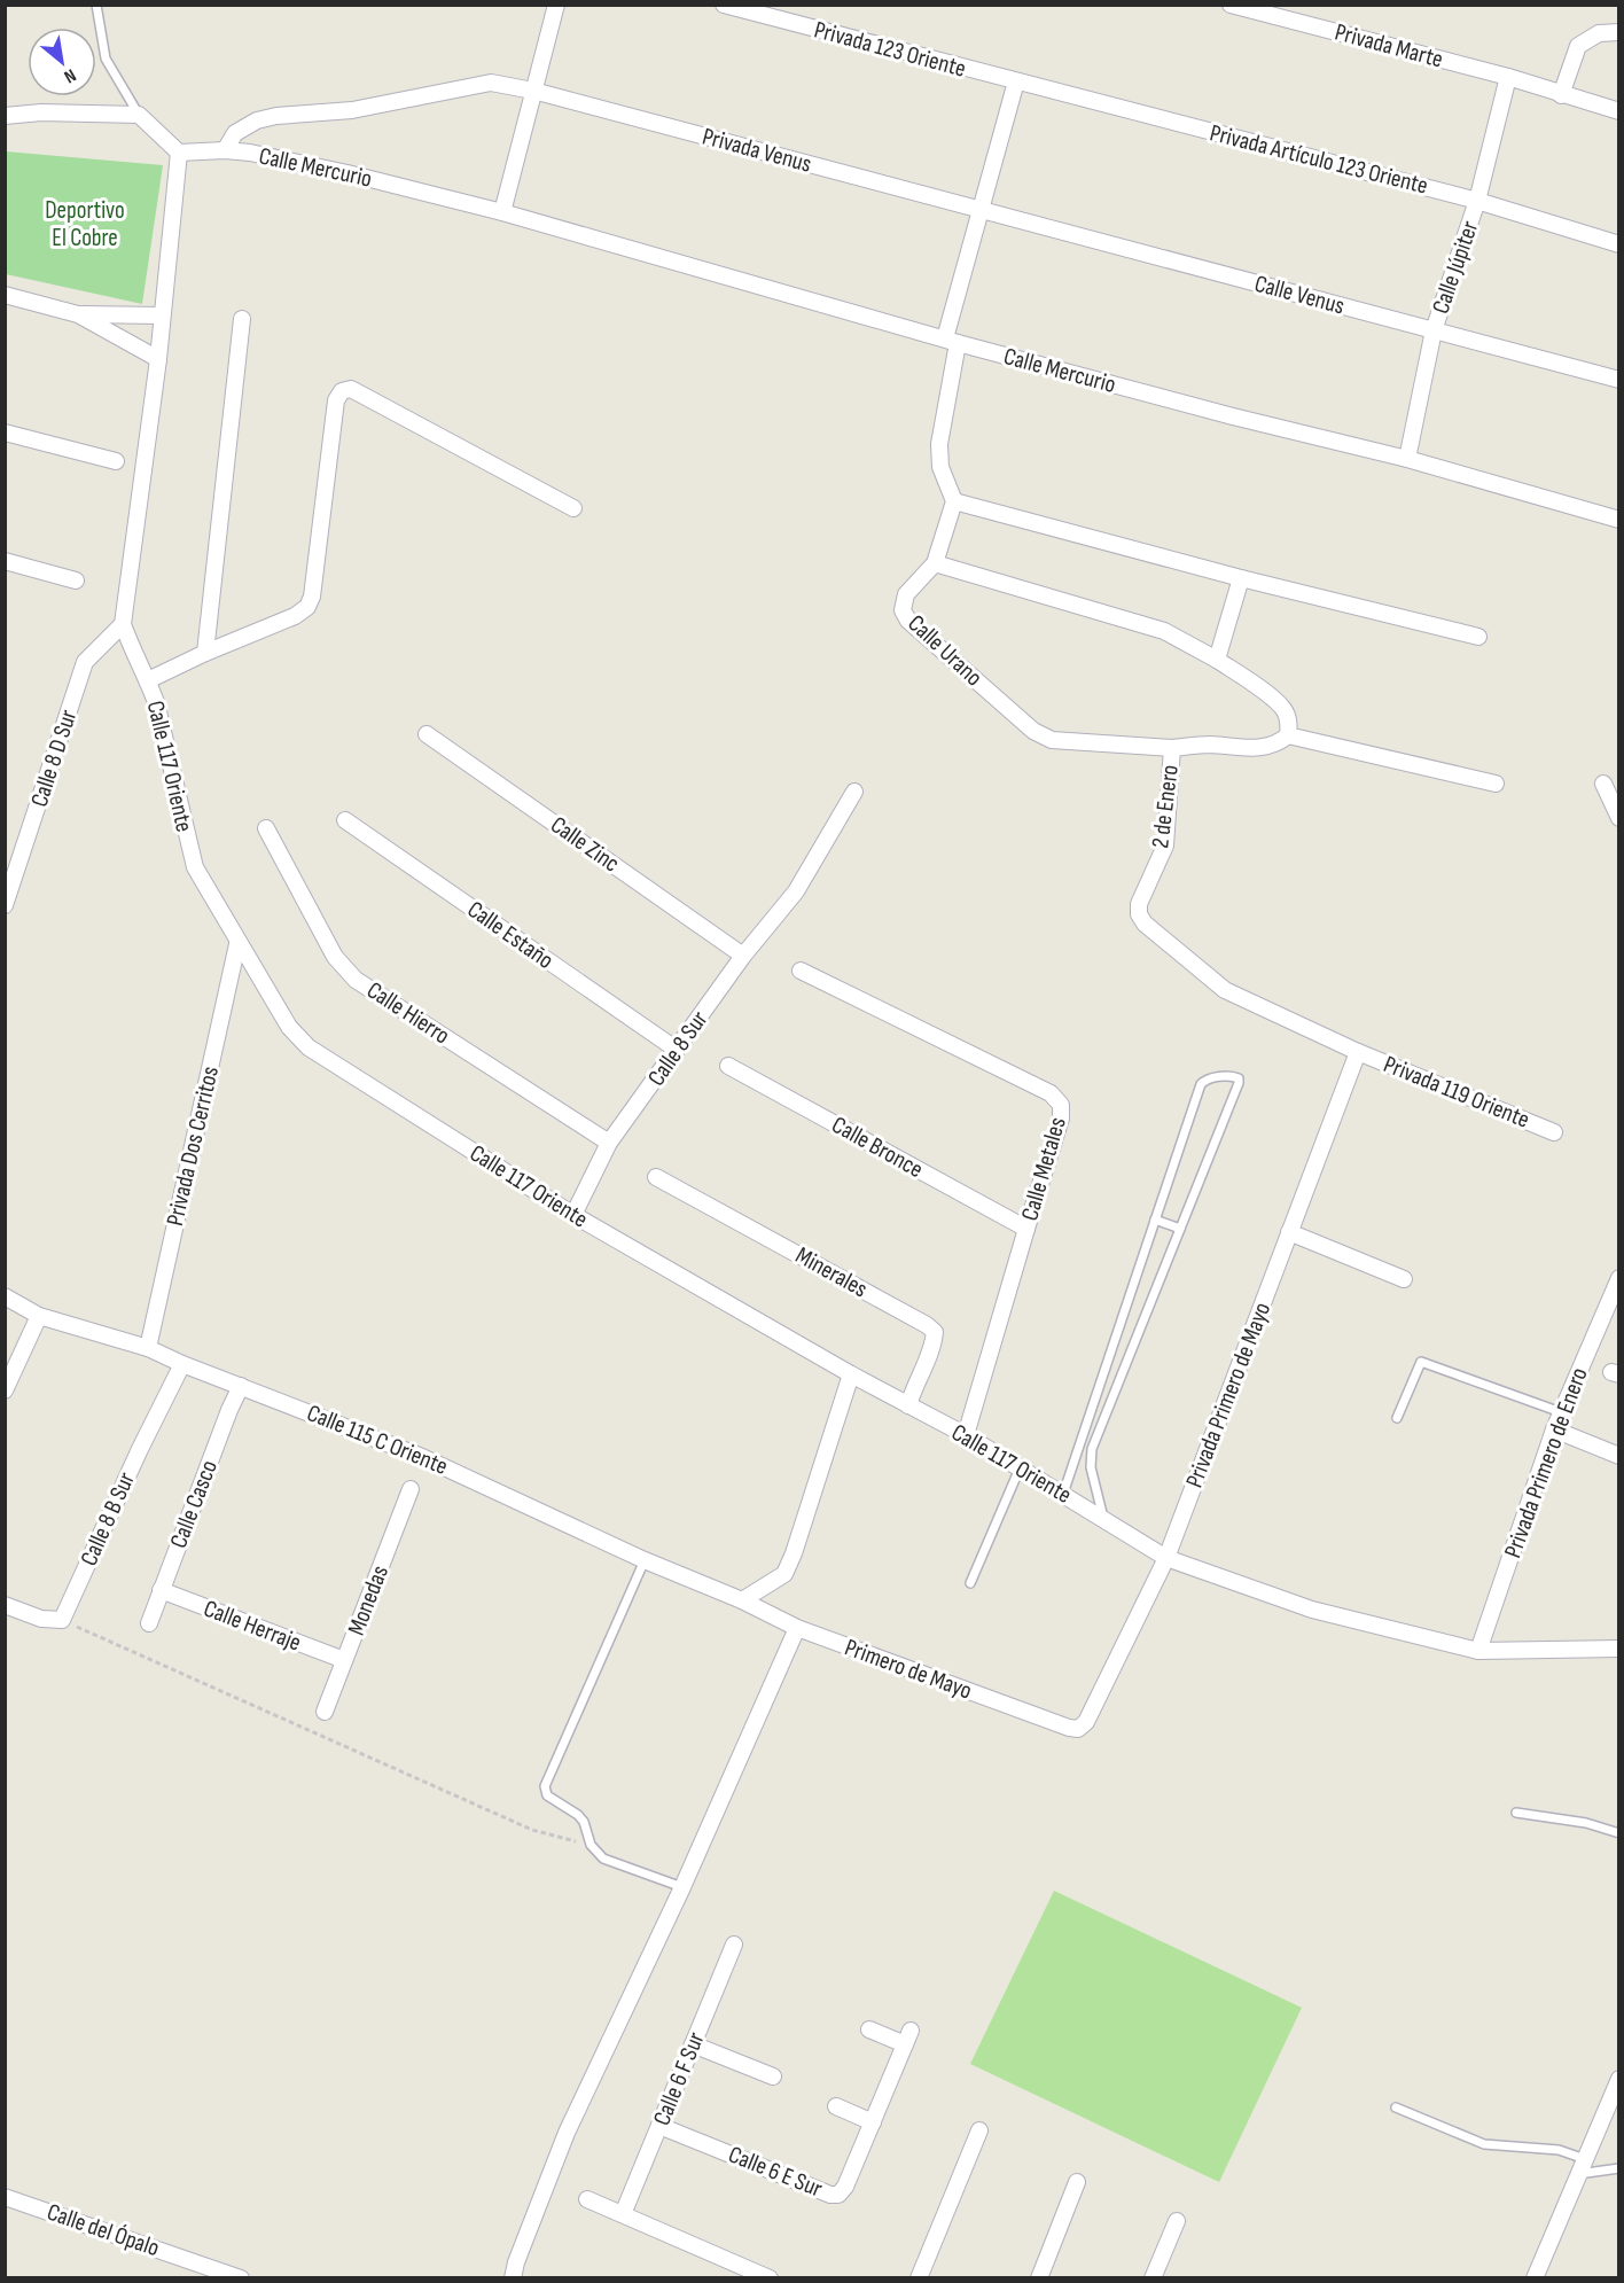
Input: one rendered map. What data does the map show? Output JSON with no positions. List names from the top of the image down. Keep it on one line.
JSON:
{"streets":{"street":["Privada Marte","Privada 123 Oriente","Privada Venus","Privada Artículo 123 Oriente","Calle Mercurio","Calle Júpiter","Calle Venus","Calle Urano","Calle 8 D Sur","Calle 117 Oriente","2 de Enero","Calle Zinc","Calle Estaño","Calle Hierro","Calle 8 Sur","Privada 119 Oriente","Privada Dos Cerritos","Calle Bronce","Calle Metales","Minerales","Privada Primero de Mayo","Calle 115 C Oriente","Privada Primero de Enero","Calle Casco","Calle 8 B Sur","Monedas","Calle Herraje","Primero de Mayo","Calle 6 F Sur","Calle 6 E Sur","Calle del Ópalo"]},"crossings":[["Privada Marte","Calle Júpiter"],["Privada 123 Oriente","Privada Artículo 123 Oriente"],["Privada Venus","Calle Mercurio"],["Privada Venus","Calle Venus"],["Privada Artículo 123 Oriente","Calle Júpiter"],["Calle Mercurio","Calle Júpiter"],["Calle Mercurio","Calle 117 Oriente"],["Calle Júpiter","Calle Venus"],["Calle Urano","2 de Enero"],["Calle 8 D Sur","Calle 117 Oriente"],["Calle 117 Oriente","Calle 8 Sur"],["Calle 117 Oriente","Privada Dos Cerritos"],["Calle 117 Oriente","Calle Metales"],["Calle 117 Oriente","Minerales"],["Calle 117 Oriente","Privada Primero de Mayo"],["Calle 117 Oriente","Privada Primero de Enero"],["2 de Enero","Privada 119 Oriente"],["2 de Enero","Privada Primero de Mayo"],["Calle Zinc","Calle 8 Sur"],["Calle Estaño","Calle 8 Sur"],["Calle Hierro","Calle 8 Sur"],["Privada 119 Oriente","Privada Primero de Mayo"],["Privada Dos Cerritos","Calle 115 C Oriente"],["Calle Bronce","Calle Metales"],["Privada Primero de Mayo","Primero de Mayo"],["Calle 115 C Oriente","Calle Casco"],["Calle 115 C Oriente","Calle 8 B Sur"],["Calle 115 C Oriente","Primero de Mayo"],["Calle Casco","Calle Herraje"],["Monedas","Calle Herraje"],["Calle 6 F Sur","Calle 6 E Sur"]],"parks":["Deportivo El Cobre"],"north":"bottom right"}
